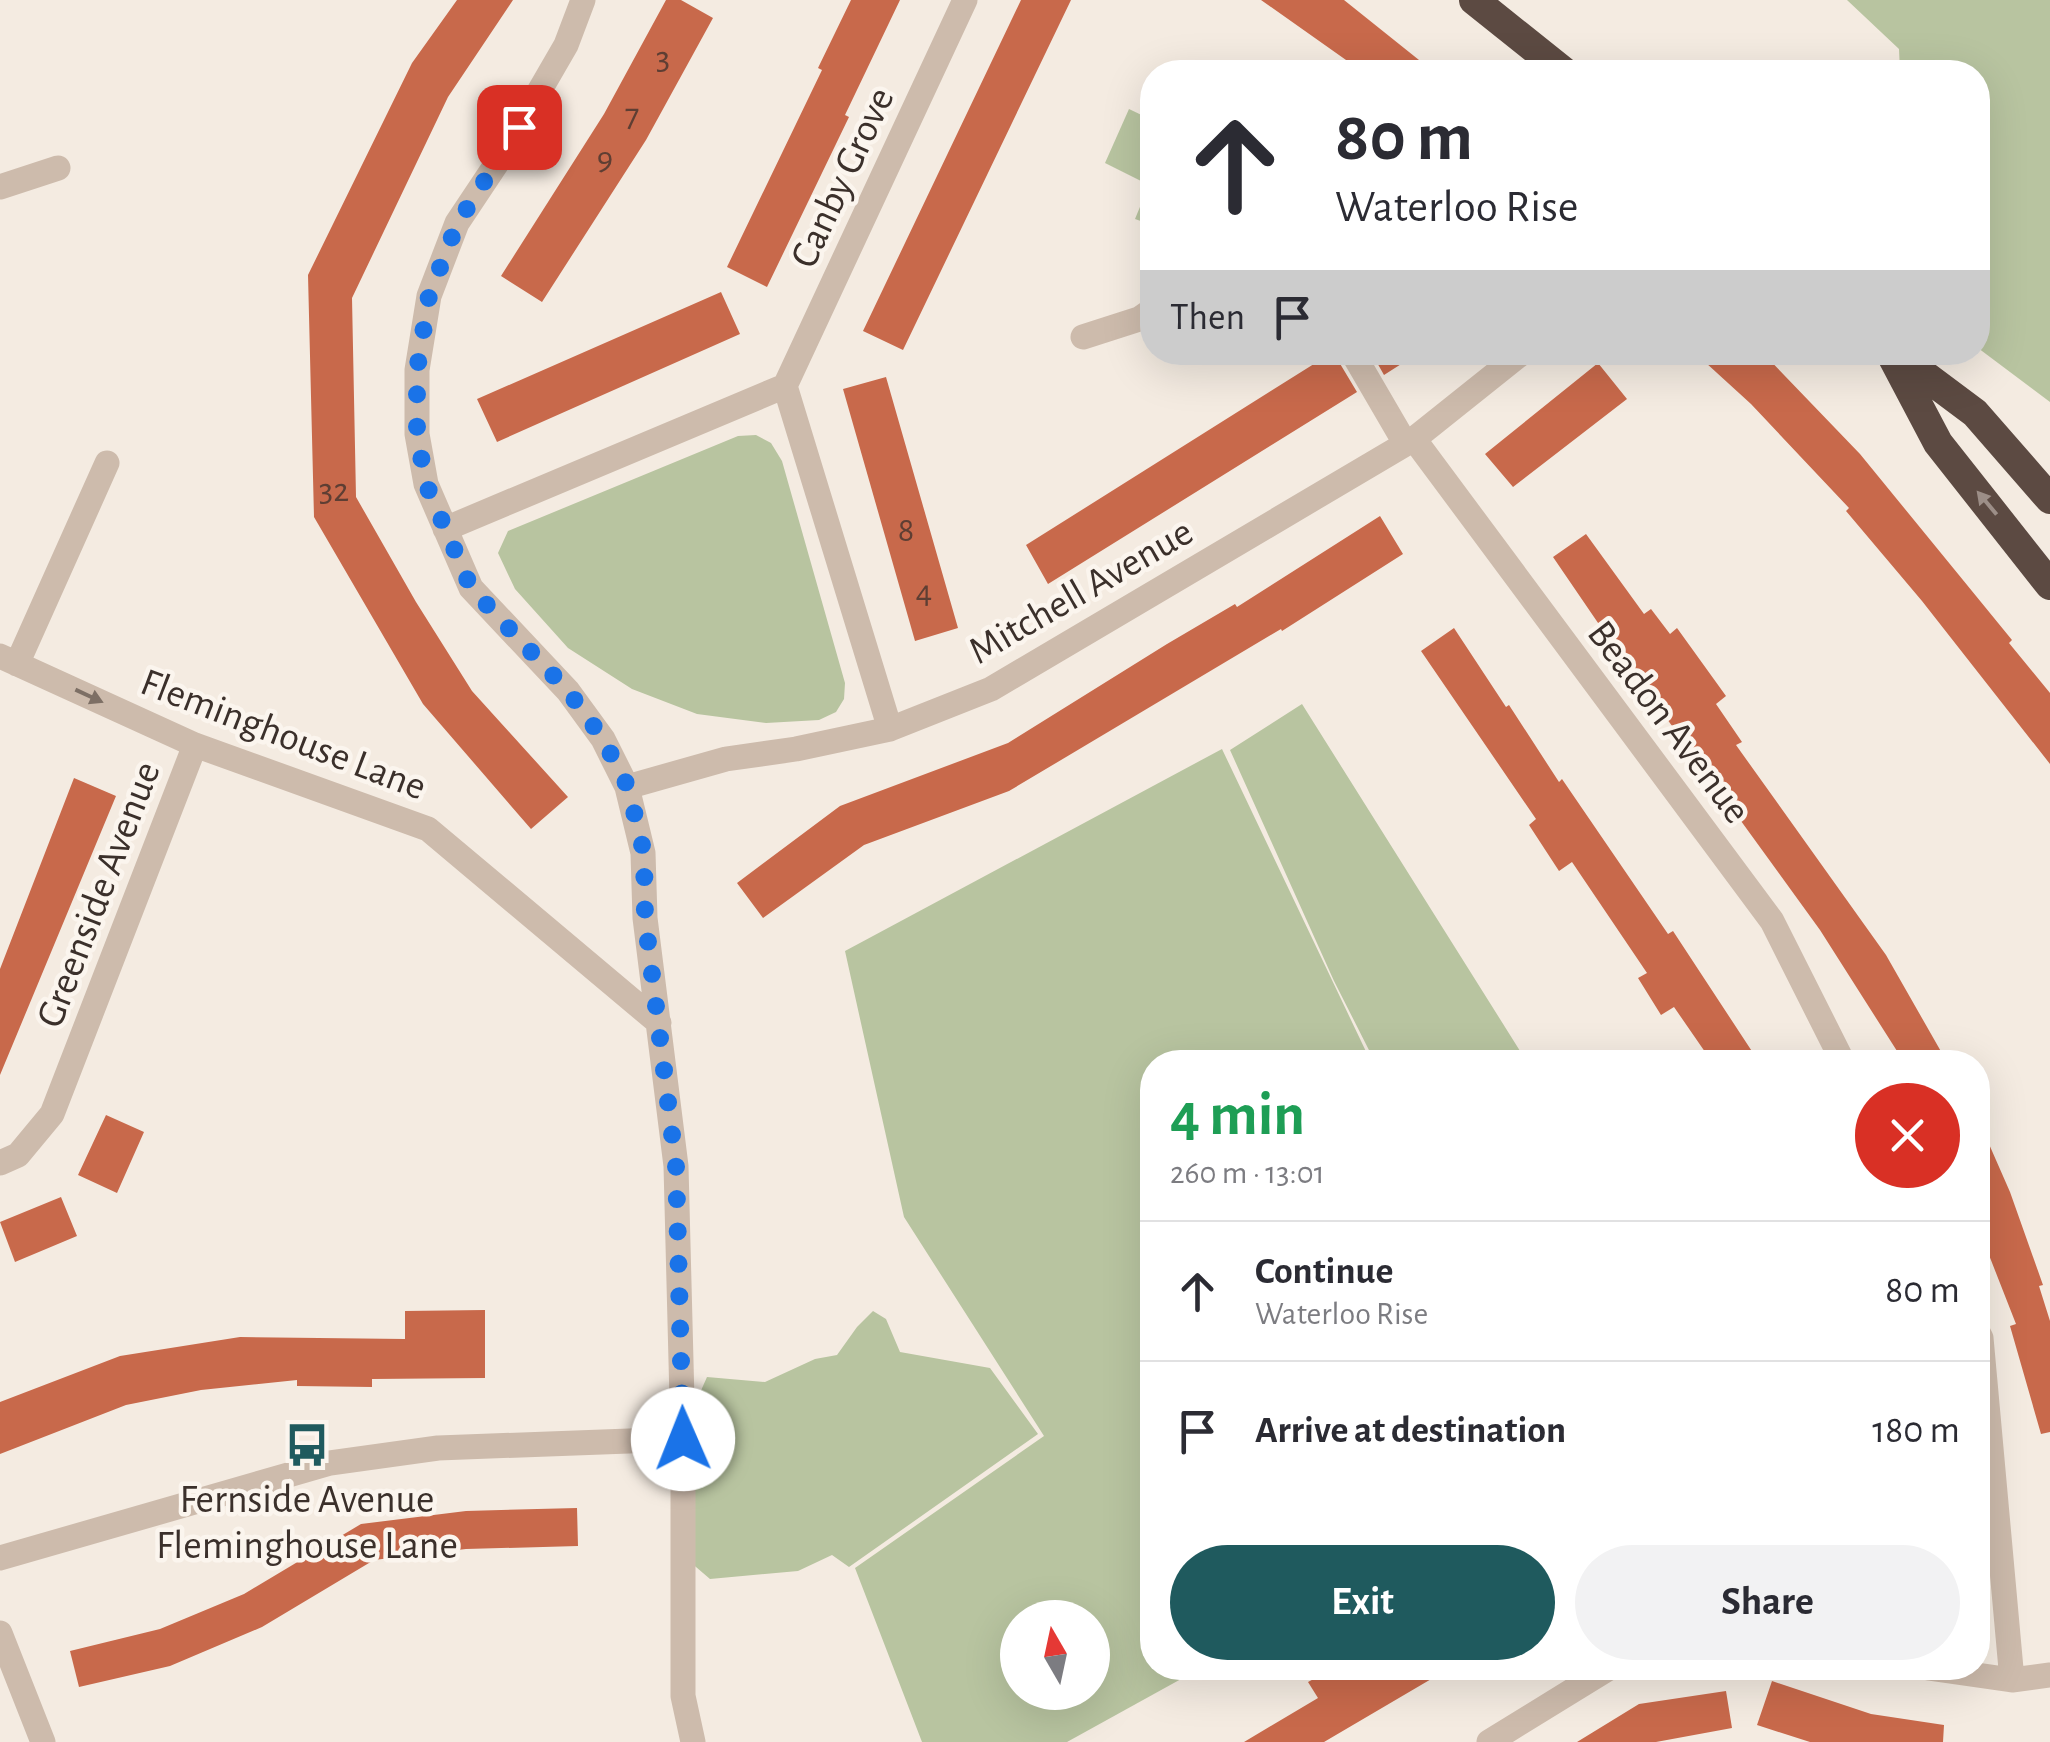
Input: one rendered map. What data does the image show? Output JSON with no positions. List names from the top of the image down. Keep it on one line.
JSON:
{"streets":{"street":["Canby Grove","Mitchell Avenue","Beadon Avenue","Fleminghouse Lane","Greenside Avenue"]},"crossings":[["Mitchell Avenue","Beadon Avenue"],["Fleminghouse Lane","Greenside Avenue"]],"places":{"bus stop":["Fernside Avenue Fleminghouse Lane"]},"house_numbers":["3","7","9","32","8","4"],"north":"top","page":{"turn":["80 m","Waterloo Rise"],"then":"Then","heading":["4 min","260 m · 13:01"],"list":[{"name":"Continue","note":"Waterloo Rise","value":"80 m"},{"name":"Arrive at destination","value":"180 m"}],"buttons":["Exit","Share"]}}
